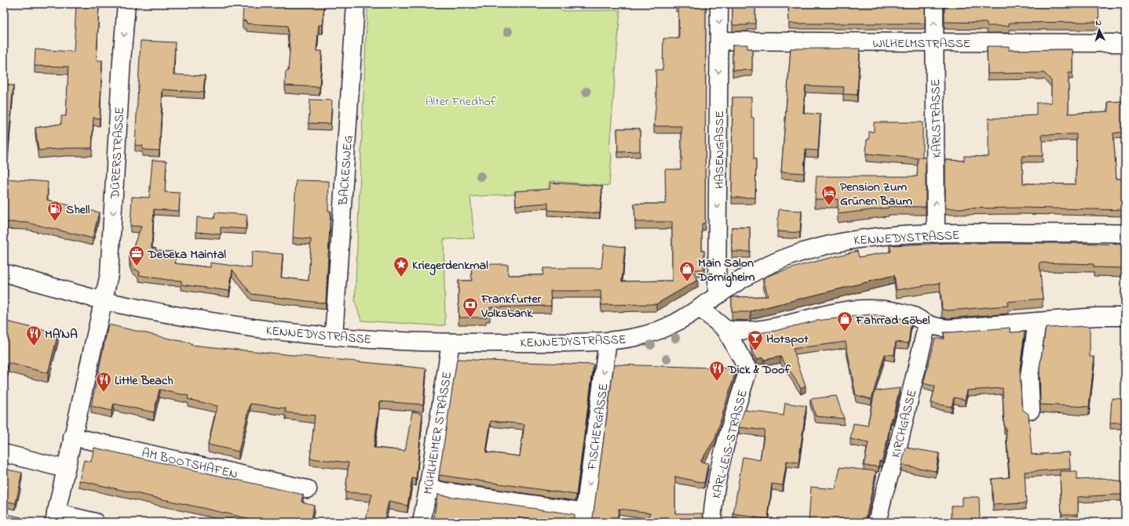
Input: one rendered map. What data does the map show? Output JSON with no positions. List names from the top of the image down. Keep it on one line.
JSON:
{"streets":{"street":["WILHELMSTRASSE","KARLSTRASSE","HASENGASSE","DÜRERSTRASSE","BACKESWEG","KENNEDYSTRASSE","KIRCHGASSE","FISCHERGASSE","MÜHLHEIMER STRASSE","KARL-LEIS-STRASSE","AM BOOTSHAFEN"]},"crossings":[["WILHELMSTRASSE","KARLSTRASSE"],["WILHELMSTRASSE","HASENGASSE"],["KARLSTRASSE","KENNEDYSTRASSE"],["HASENGASSE","KENNEDYSTRASSE"],["DÜRERSTRASSE","KENNEDYSTRASSE"],["BACKESWEG","KENNEDYSTRASSE"],["KENNEDYSTRASSE","FISCHERGASSE"],["KENNEDYSTRASSE","MÜHLHEIMER STRASSE"],["KENNEDYSTRASSE","KARL-LEIS-STRASSE"],["FISCHERGASSE","MÜHLHEIMER STRASSE"]],"one_way":["KARLSTRASSE","HASENGASSE","DÜRERSTRASSE","FISCHERGASSE"],"parks":["Alter Friedhof"],"places":{"hotel":["Pension Zum Grünen Baum"],"fuel station":["Shell"],"office":["Debeka Maintal"],"place":["Kriegerdenkmal"],"shop":["Main Salon Dörnigheim","Fahrrad Göbel"],"bank":["Frankfurter Volksbank"],"restaurant":["MA’NA","Dick & Doof","Little Beach"],"bar":["Hotspot"]},"north":"top"}
